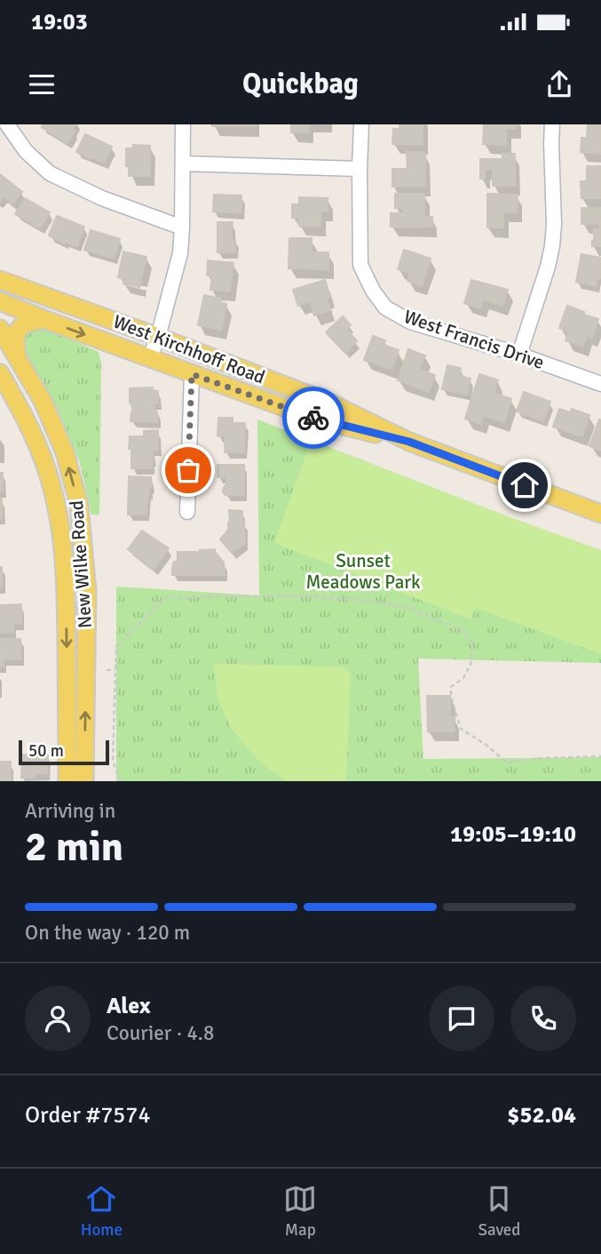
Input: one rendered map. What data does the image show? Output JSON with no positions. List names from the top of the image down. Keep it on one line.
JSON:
{"streets":{"main road":["West Kirchhoff Road","New Wilke Road"],"street":["West Francis Drive"]},"parks":["Sunset Meadows Park"],"scale_bar":"50 m","page":{"status":"19:03","header":"Quickbag","scale":"50 m","heading":["2 min","Arriving in","19:05–19:10"],"panel":["Alex","Courier · 4.8","Order #7574","$52.04"],"bar":"On the way · 120 m","tabs":["Home","Map","Saved"]}}
